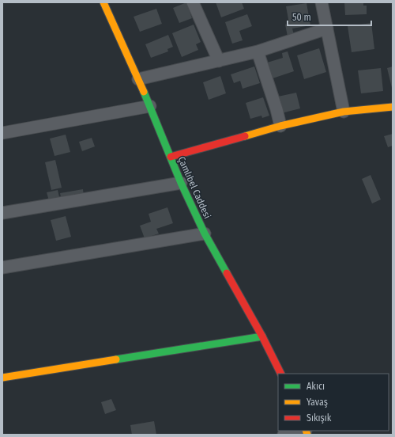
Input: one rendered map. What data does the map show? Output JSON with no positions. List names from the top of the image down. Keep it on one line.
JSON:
{"streets":{"street":["Çamlıbel Caddesi"]},"legend":["Akıcı","Yavaş","Sıkışık"],"scale_bar":"50 m"}
